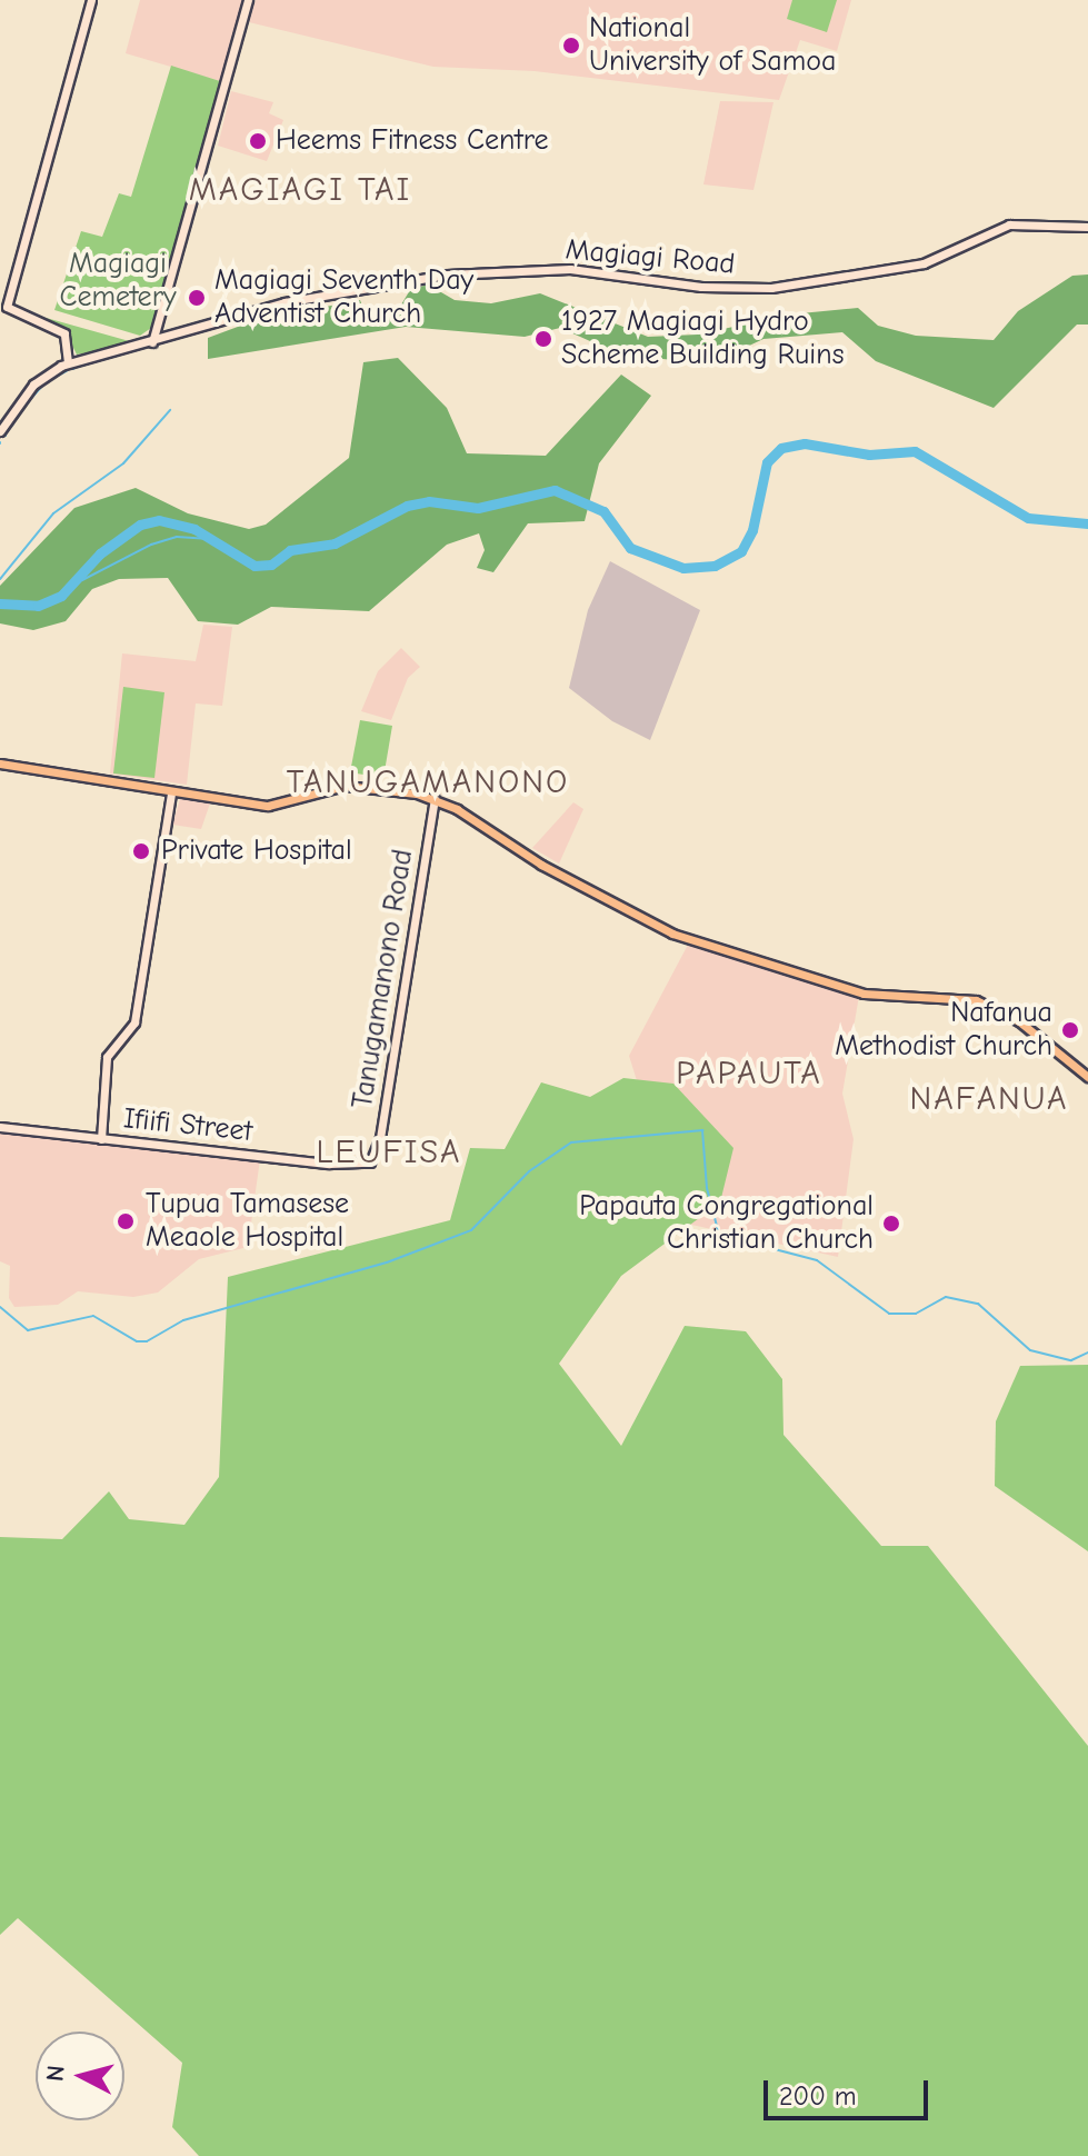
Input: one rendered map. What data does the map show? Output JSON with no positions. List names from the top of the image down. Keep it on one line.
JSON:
{"streets":{"main road":["Magiagi Road","Tanugamanono Road","Ifiifi Street"]},"crossings":[["Tanugamanono Road","Ifiifi Street"]],"districts":["MAGIAGI TAI","TANUGAMANONO","PAPAUTA","NAFANUA","LEUFISA"],"parks":["Magiagi Cemetery"],"places":["National University of Samoa","Heems Fitness Centre","Magiagi Seventh Day Adventist Church","1927 Magiagi Hydro Scheme Building Ruins","Private Hospital","Nafanua Methodist Church","Tupua Tamasese Meaole Hospital","Papauta Congregational Christian Church"],"scale_bar":"200 m","north":"left"}
